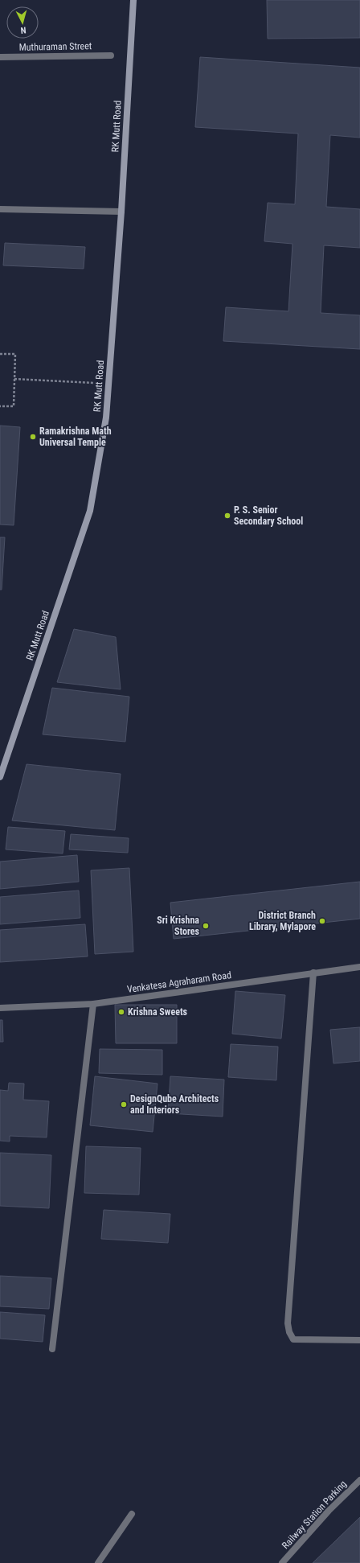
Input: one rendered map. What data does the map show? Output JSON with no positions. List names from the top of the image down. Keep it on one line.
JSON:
{"streets":{"main road":["RK Mutt Road"],"street":["Muthuraman Street","Venkatesa Agraharam Road","Railway Station Parking"]},"places":["Ramakrishna Math Universal Temple","P. S. Senior Secondary School","District Branch Library, Mylapore","Sri Krishna Stores","Krishna Sweets","DesignQube Architects and Interiors"],"north":"bottom"}
